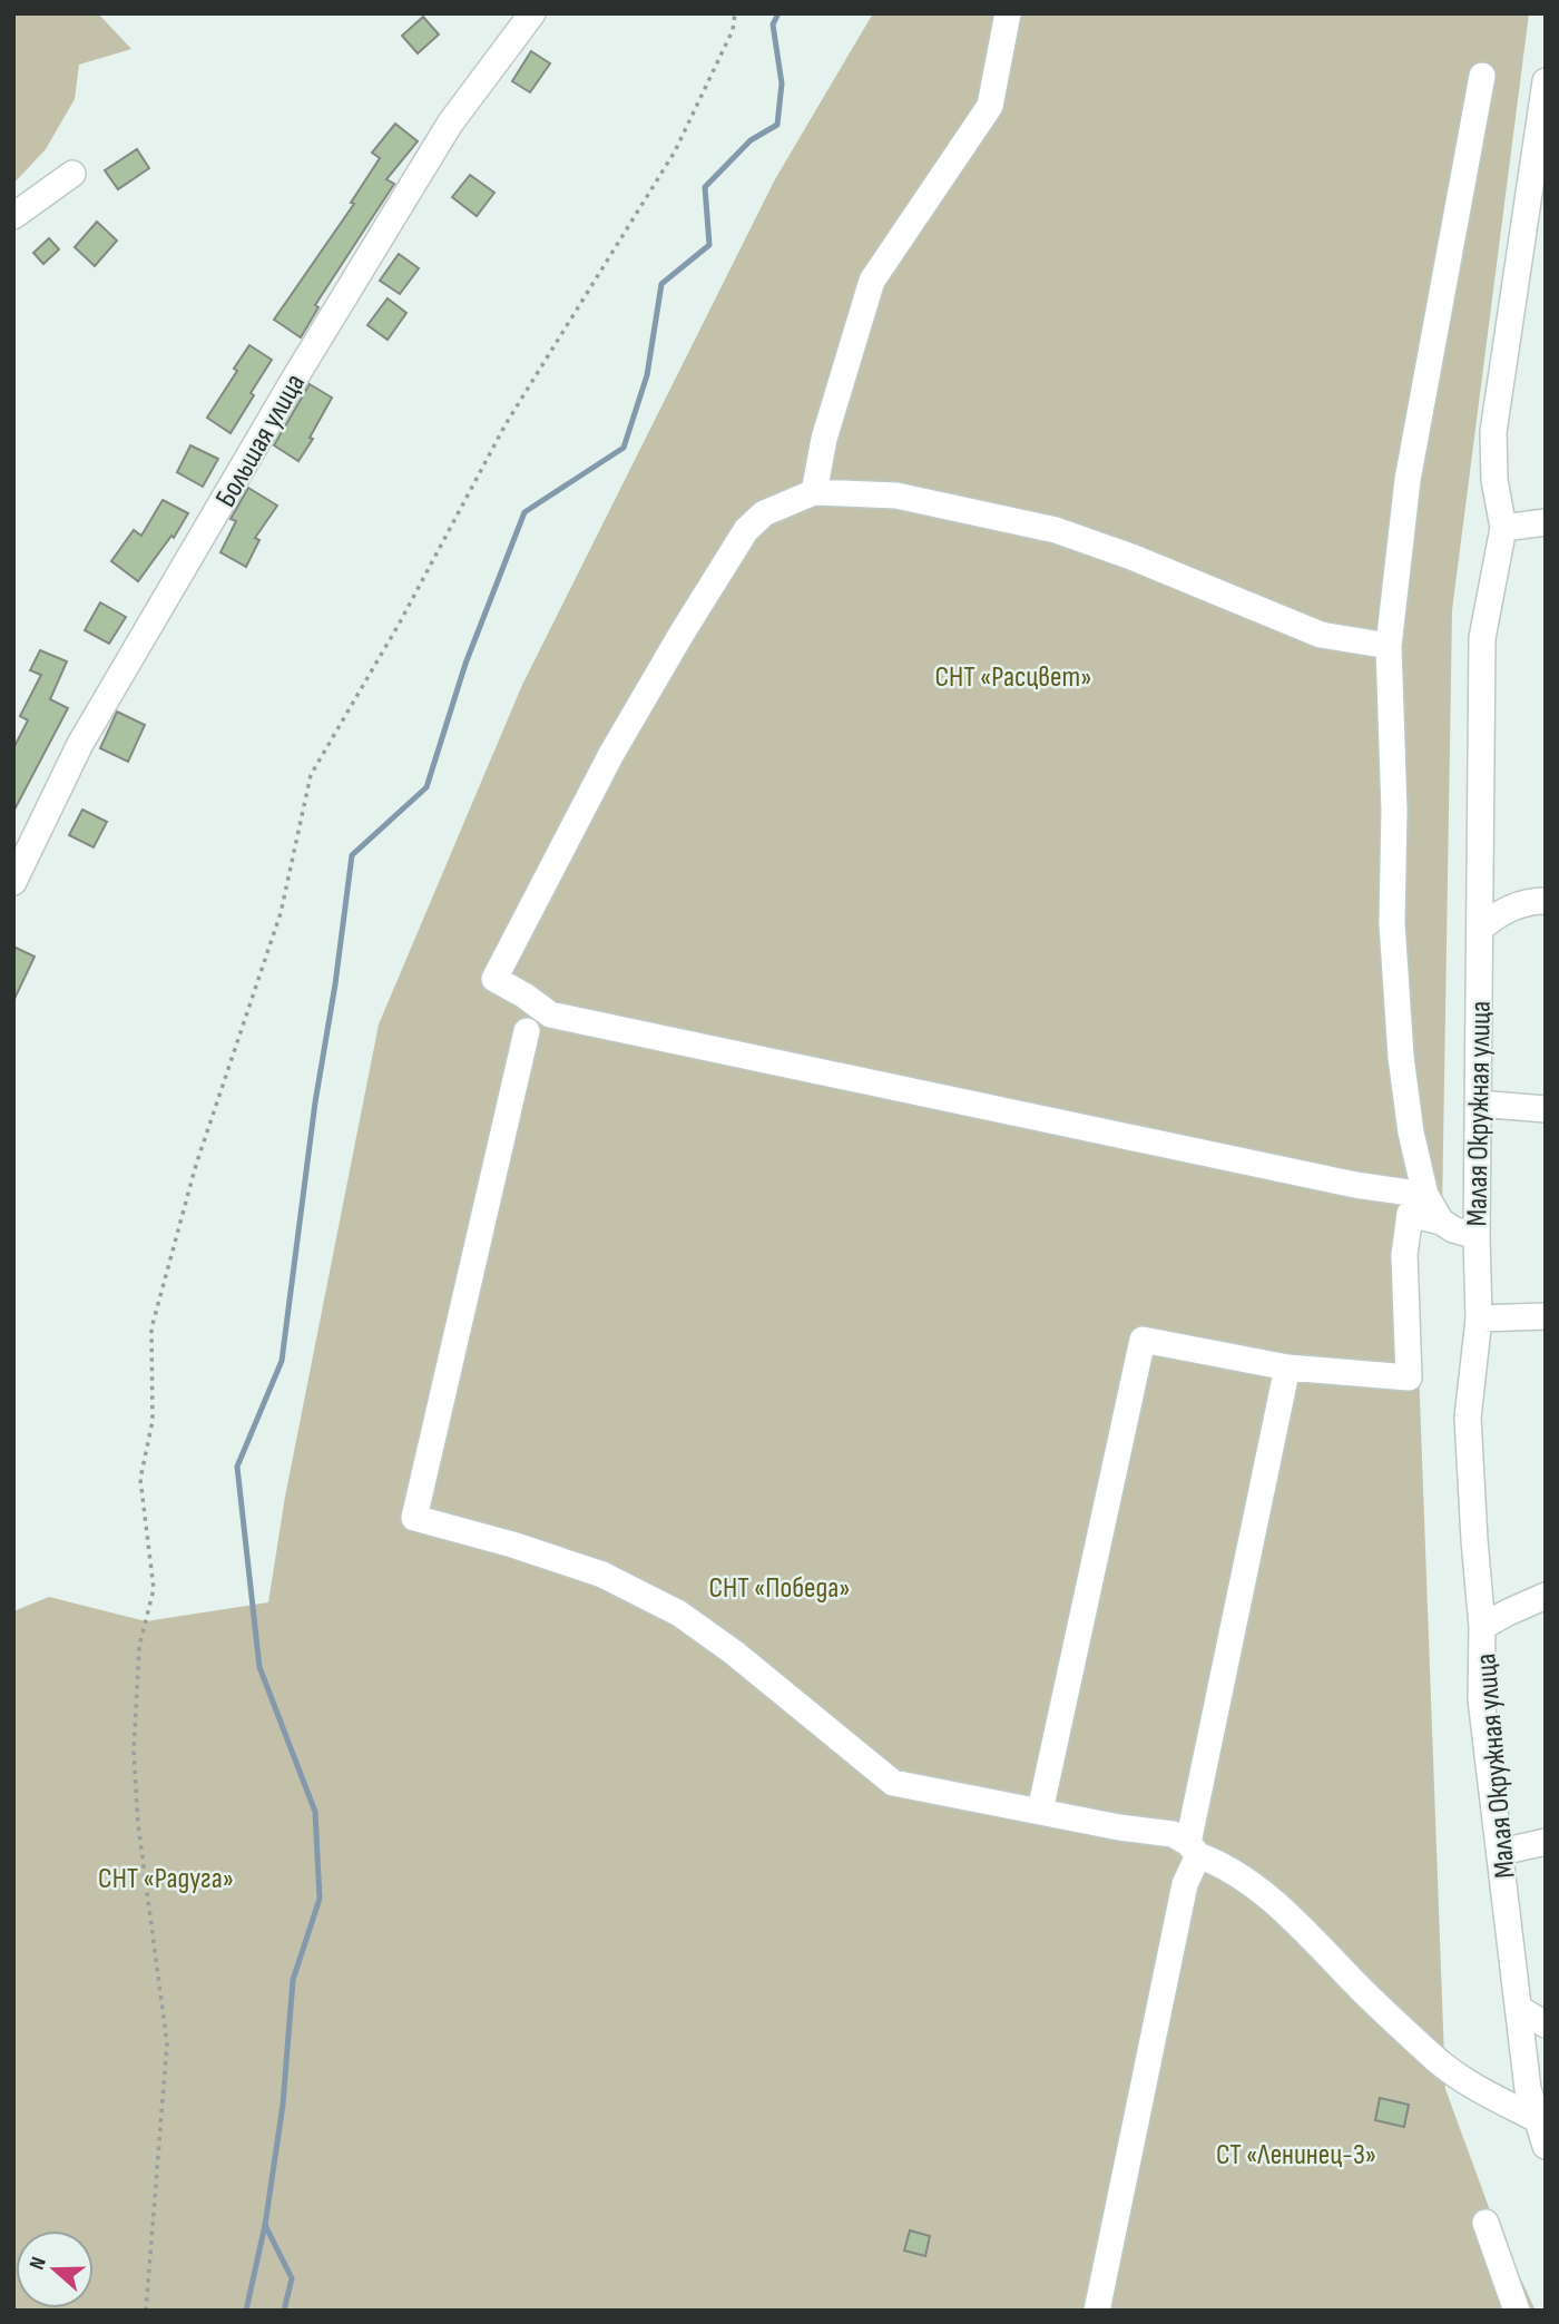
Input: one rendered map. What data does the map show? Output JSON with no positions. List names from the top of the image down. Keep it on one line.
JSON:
{"streets":{"street":["Большая улица","Малая Окружная улица"]},"parks":["СНТ «Расцвет»","СНТ «Победа»","СНТ «Радуга»","СТ «Ленинец-3»"],"north":"left"}
